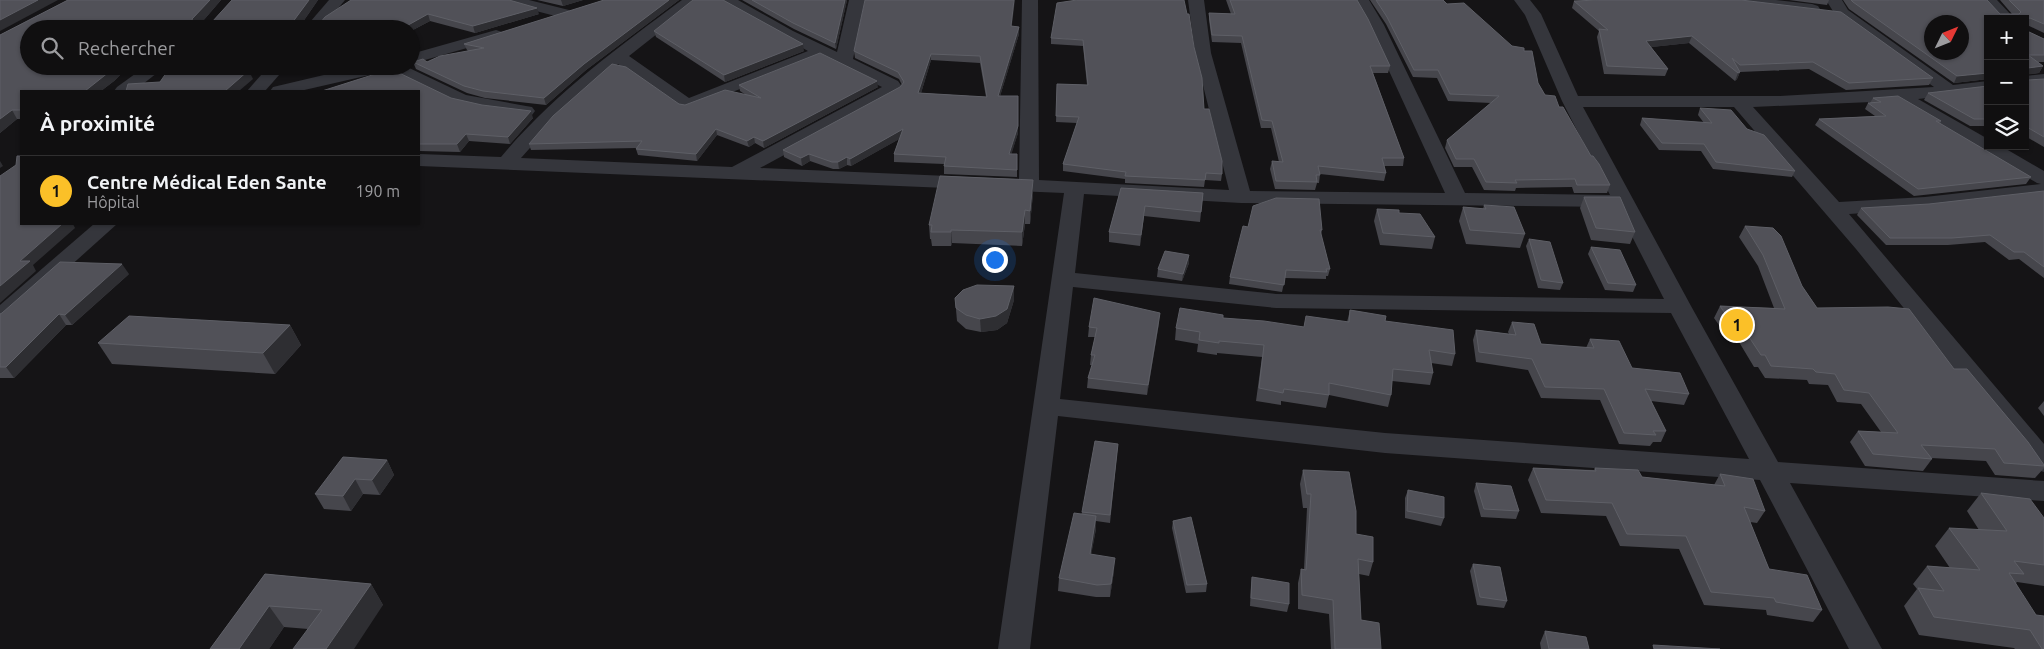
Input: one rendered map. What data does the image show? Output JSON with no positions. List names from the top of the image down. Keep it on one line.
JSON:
{"north":"top right","page":{"map_buttons":["+","−"],"search":"Rechercher","heading":"À proximité","list":[{"mark":"1","name":"Centre Médical Eden Sante","note":"Hôpital","value":"190 m"}],"pins":"1"}}
